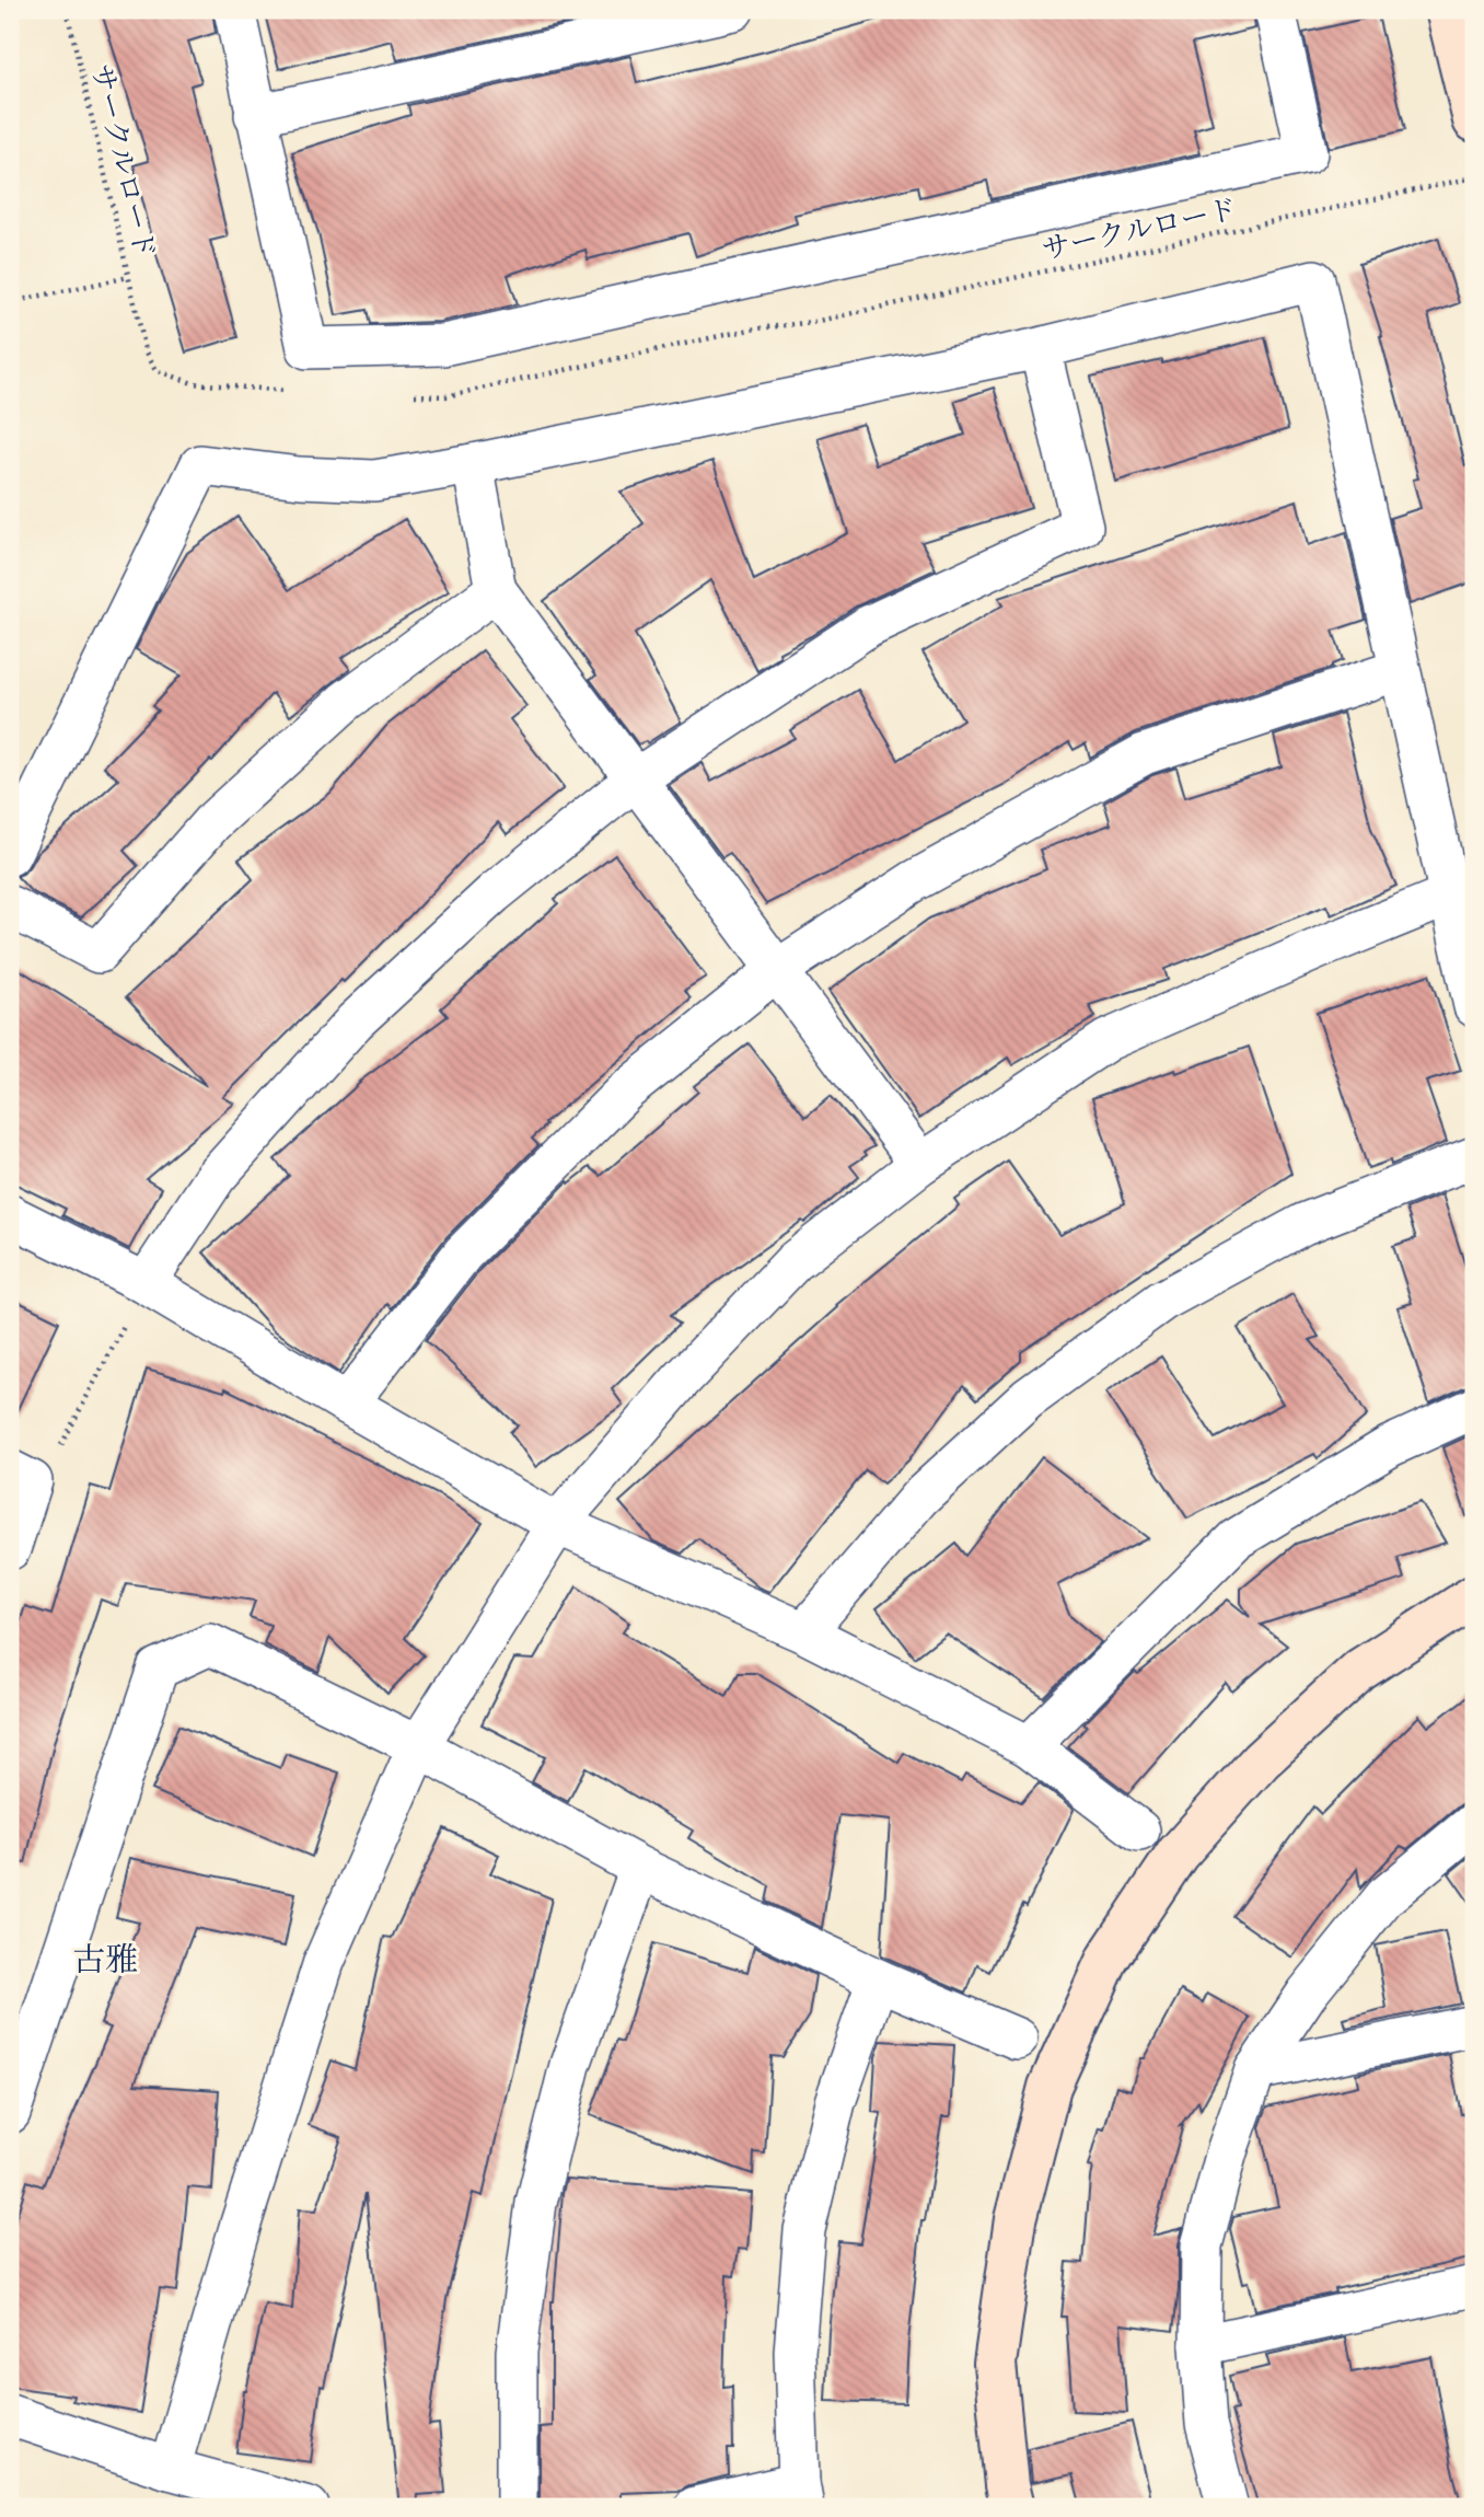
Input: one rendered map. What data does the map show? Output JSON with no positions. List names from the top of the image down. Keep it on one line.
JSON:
{"streets":{"path":["サークルロード"]},"districts":["古雅"]}
